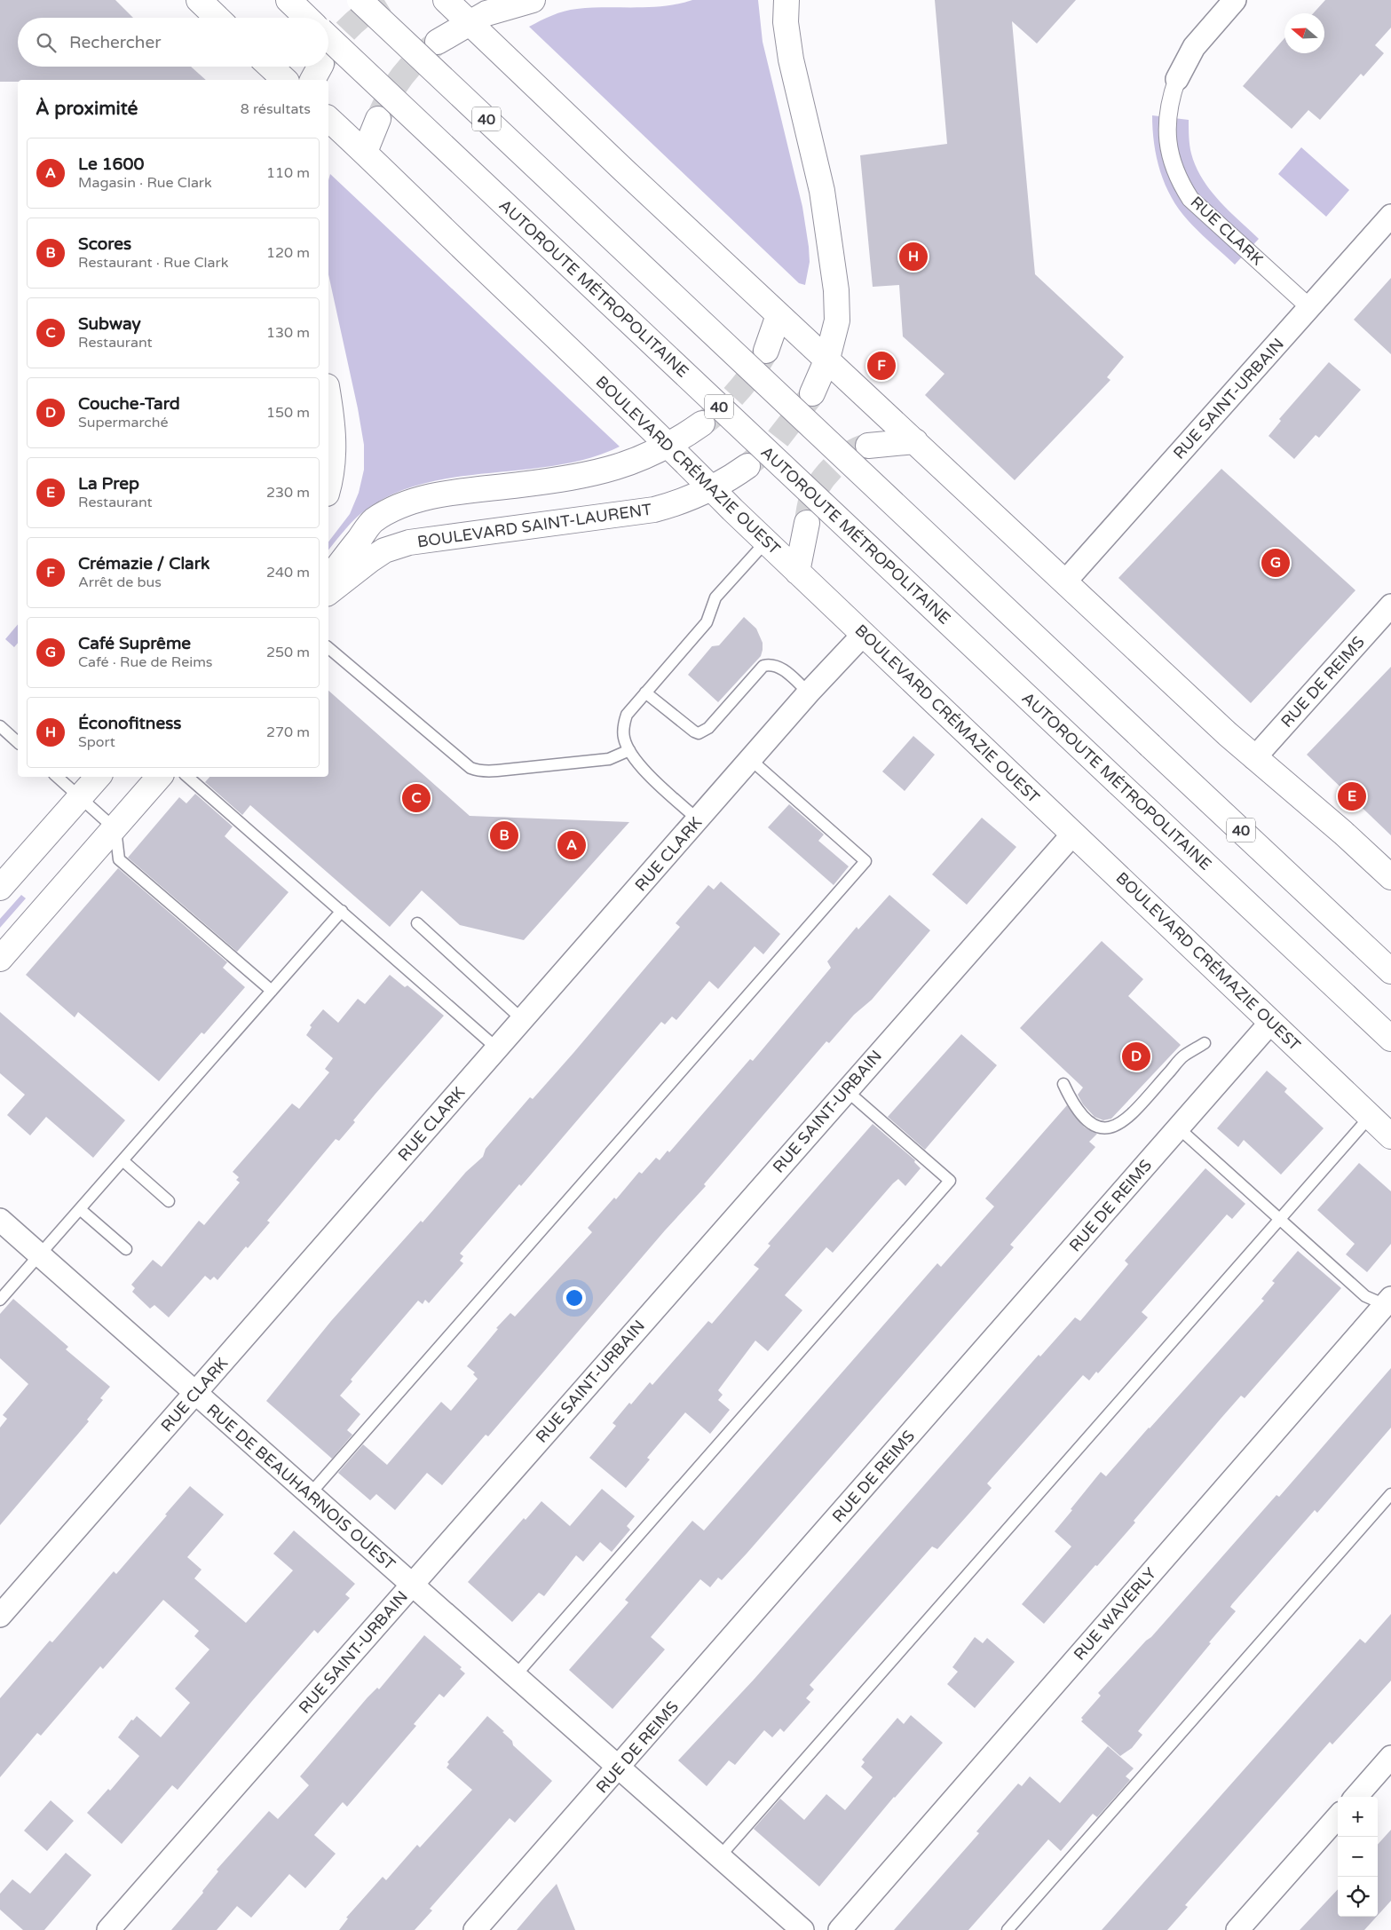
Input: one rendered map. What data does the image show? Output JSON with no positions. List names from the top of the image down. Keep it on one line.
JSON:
{"streets":{"main road":["40","AUTOROUTE MÉTROPOLITAINE","BOULEVARD CRÉMAZIE OUEST","BOULEVARD SAINT-LAURENT"],"street":["RUE CLARK","RUE SAINT-URBAIN","RUE DE REIMS","RUE DE BEAUHARNOIS OUEST","RUE WAVERLY"]},"crossings":[["RUE CLARK","RUE SAINT-URBAIN"],["RUE CLARK","BOULEVARD CRÉMAZIE OUEST"],["RUE CLARK","RUE DE BEAUHARNOIS OUEST"],["RUE SAINT-URBAIN","BOULEVARD CRÉMAZIE OUEST"],["RUE SAINT-URBAIN","RUE DE BEAUHARNOIS OUEST"],["BOULEVARD CRÉMAZIE OUEST","BOULEVARD SAINT-LAURENT"],["BOULEVARD CRÉMAZIE OUEST","RUE DE REIMS"],["RUE DE REIMS","RUE DE BEAUHARNOIS OUEST"]],"north":"left","page":{"search":"Rechercher","heading":["À proximité","8 résultats"],"list":[{"mark":"A","name":"Le 1600","note":"Magasin · Rue Clark","value":"110 m"},{"mark":"B","name":"Scores","note":"Restaurant · Rue Clark","value":"120 m"},{"mark":"C","name":"Subway","note":"Restaurant","value":"130 m"},{"mark":"D","name":"Couche-Tard","note":"Supermarché","value":"150 m"},{"mark":"E","name":"La Prep","note":"Restaurant","value":"230 m"},{"mark":"F","name":"Crémazie / Clark","note":"Arrêt de bus","value":"240 m"},{"mark":"G","name":"Café Suprême","note":"Café · Rue de Reims","value":"250 m"},{"mark":"H","name":"Éconofitness","note":"Sport","value":"270 m"}],"pins":["H","F","G","E","C","B","A","D"],"map_buttons":["+","−"]}}
